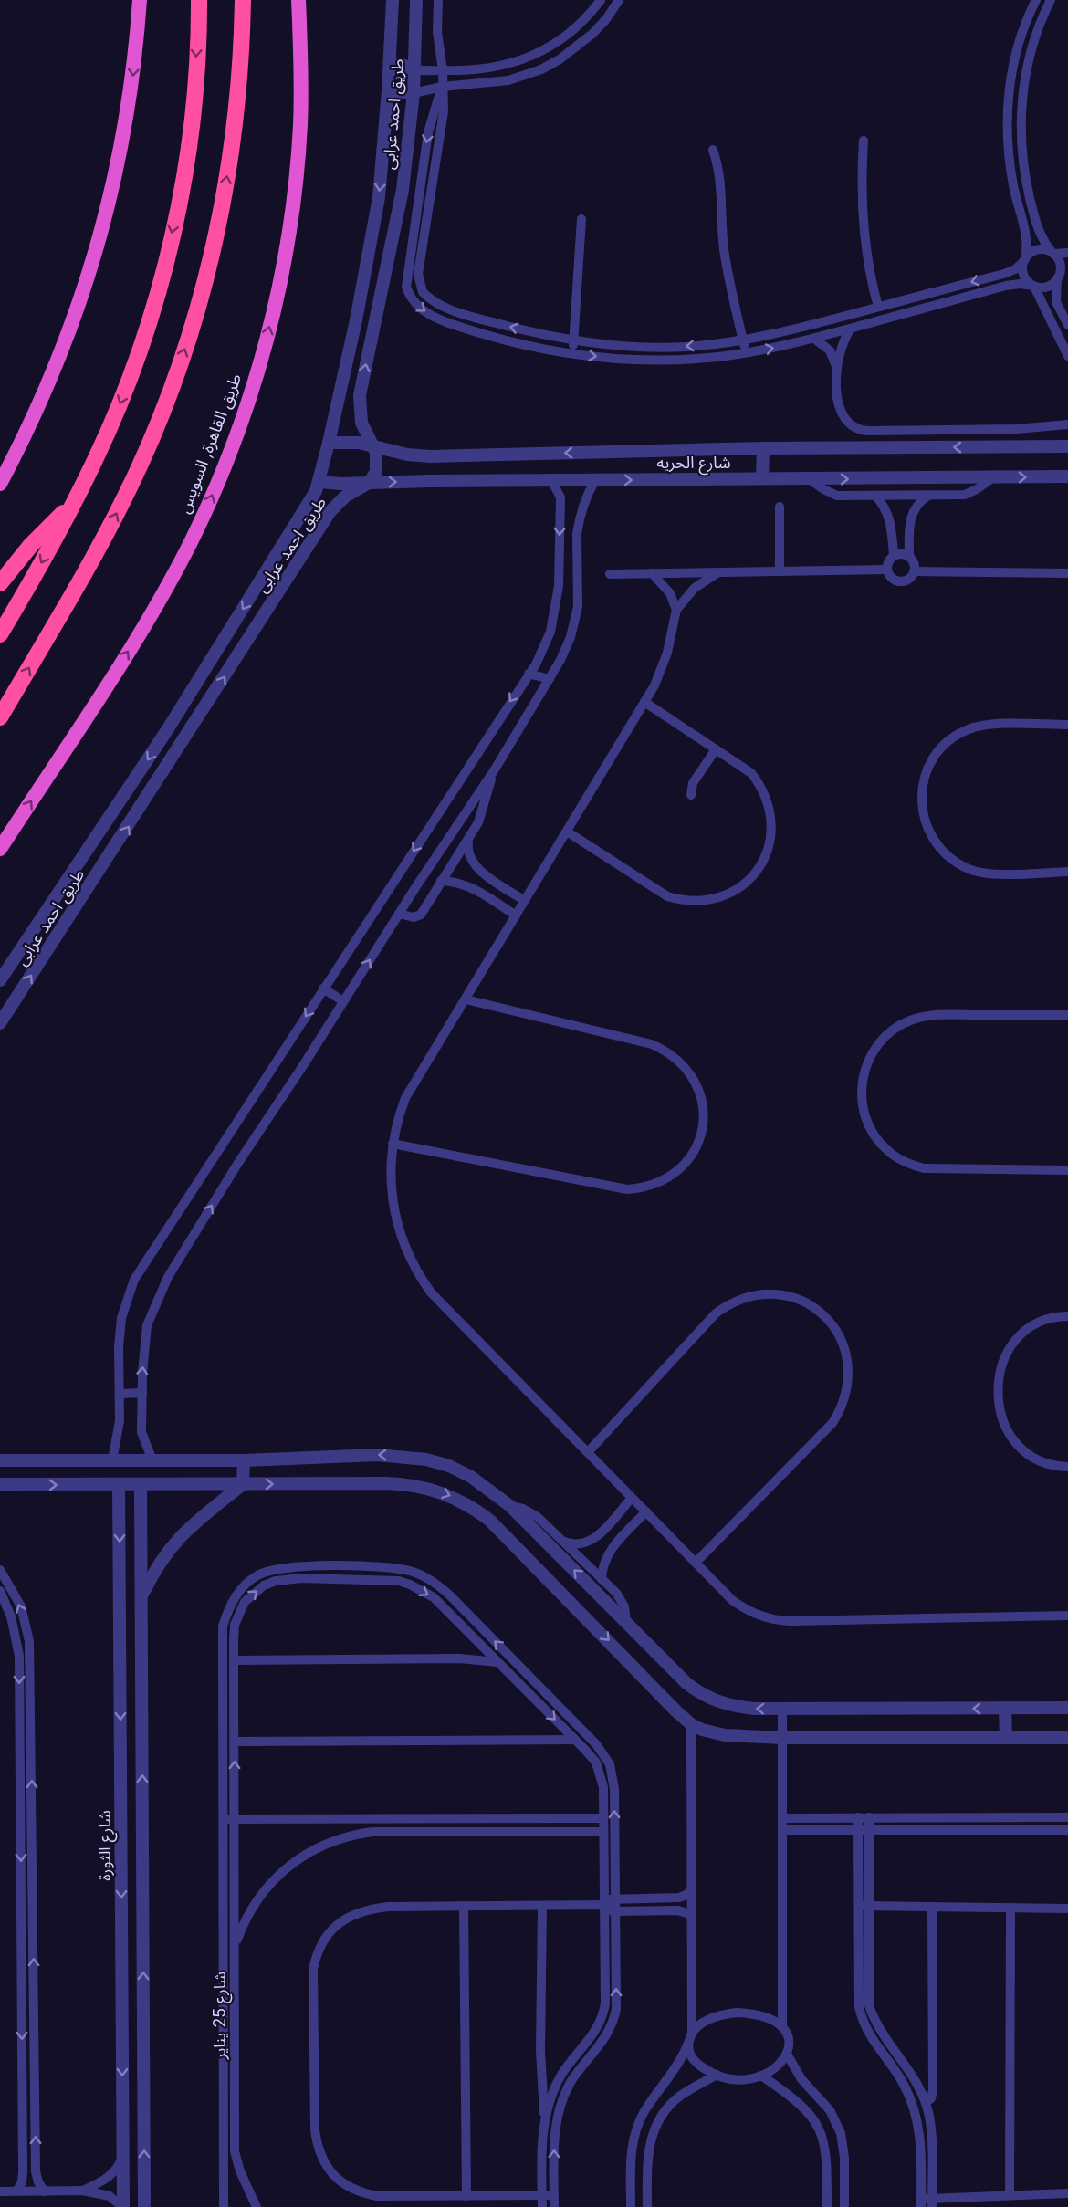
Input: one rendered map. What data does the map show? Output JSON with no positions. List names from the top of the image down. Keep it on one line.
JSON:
{"streets":{"highway":["طريق القاهرة, السويس"],"street":["طريق احمد عرابى","شارع الحريه","شارع الثورة","شارع 25 يناير"]},"crossings":[["طريق احمد عرابى","شارع الحريه"]]}
